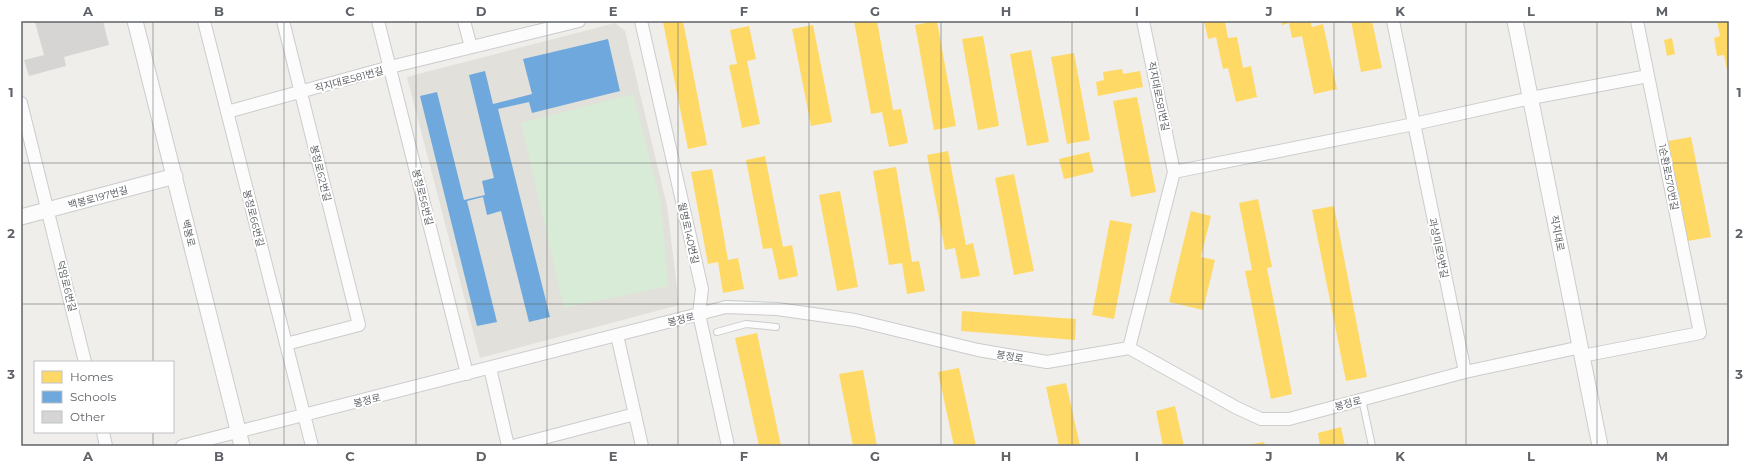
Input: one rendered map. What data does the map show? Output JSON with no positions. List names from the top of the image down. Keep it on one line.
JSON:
{"streets":{"street":["직지대로581번길","봉정로62번길","1순환로570번길","백봉로197번길","봉정로56번길","봉정로66번길","백봉로","월명로140번길","직지대로","과상미로9번길","덕암로6번길","봉정로"]},"crossings":[["직지대로581번길","봉정로62번길"],["직지대로581번길","봉정로56번길"],["직지대로581번길","봉정로66번길"],["봉정로62번길","봉정로66번길"],["1순환로570번길","봉정로"],["백봉로197번길","백봉로"],["백봉로197번길","덕암로6번길"],["봉정로56번길","봉정로"],["봉정로66번길","봉정로"],["백봉로","봉정로"],["월명로140번길","봉정로"],["직지대로","봉정로"],["과상미로9번길","봉정로"]],"legend":["Homes","Schools","Other"],"grid":{"columns":["A","B","C","D","E","F","G","H","I","J","K","L","M"],"rows":["1","2","3"]}}
